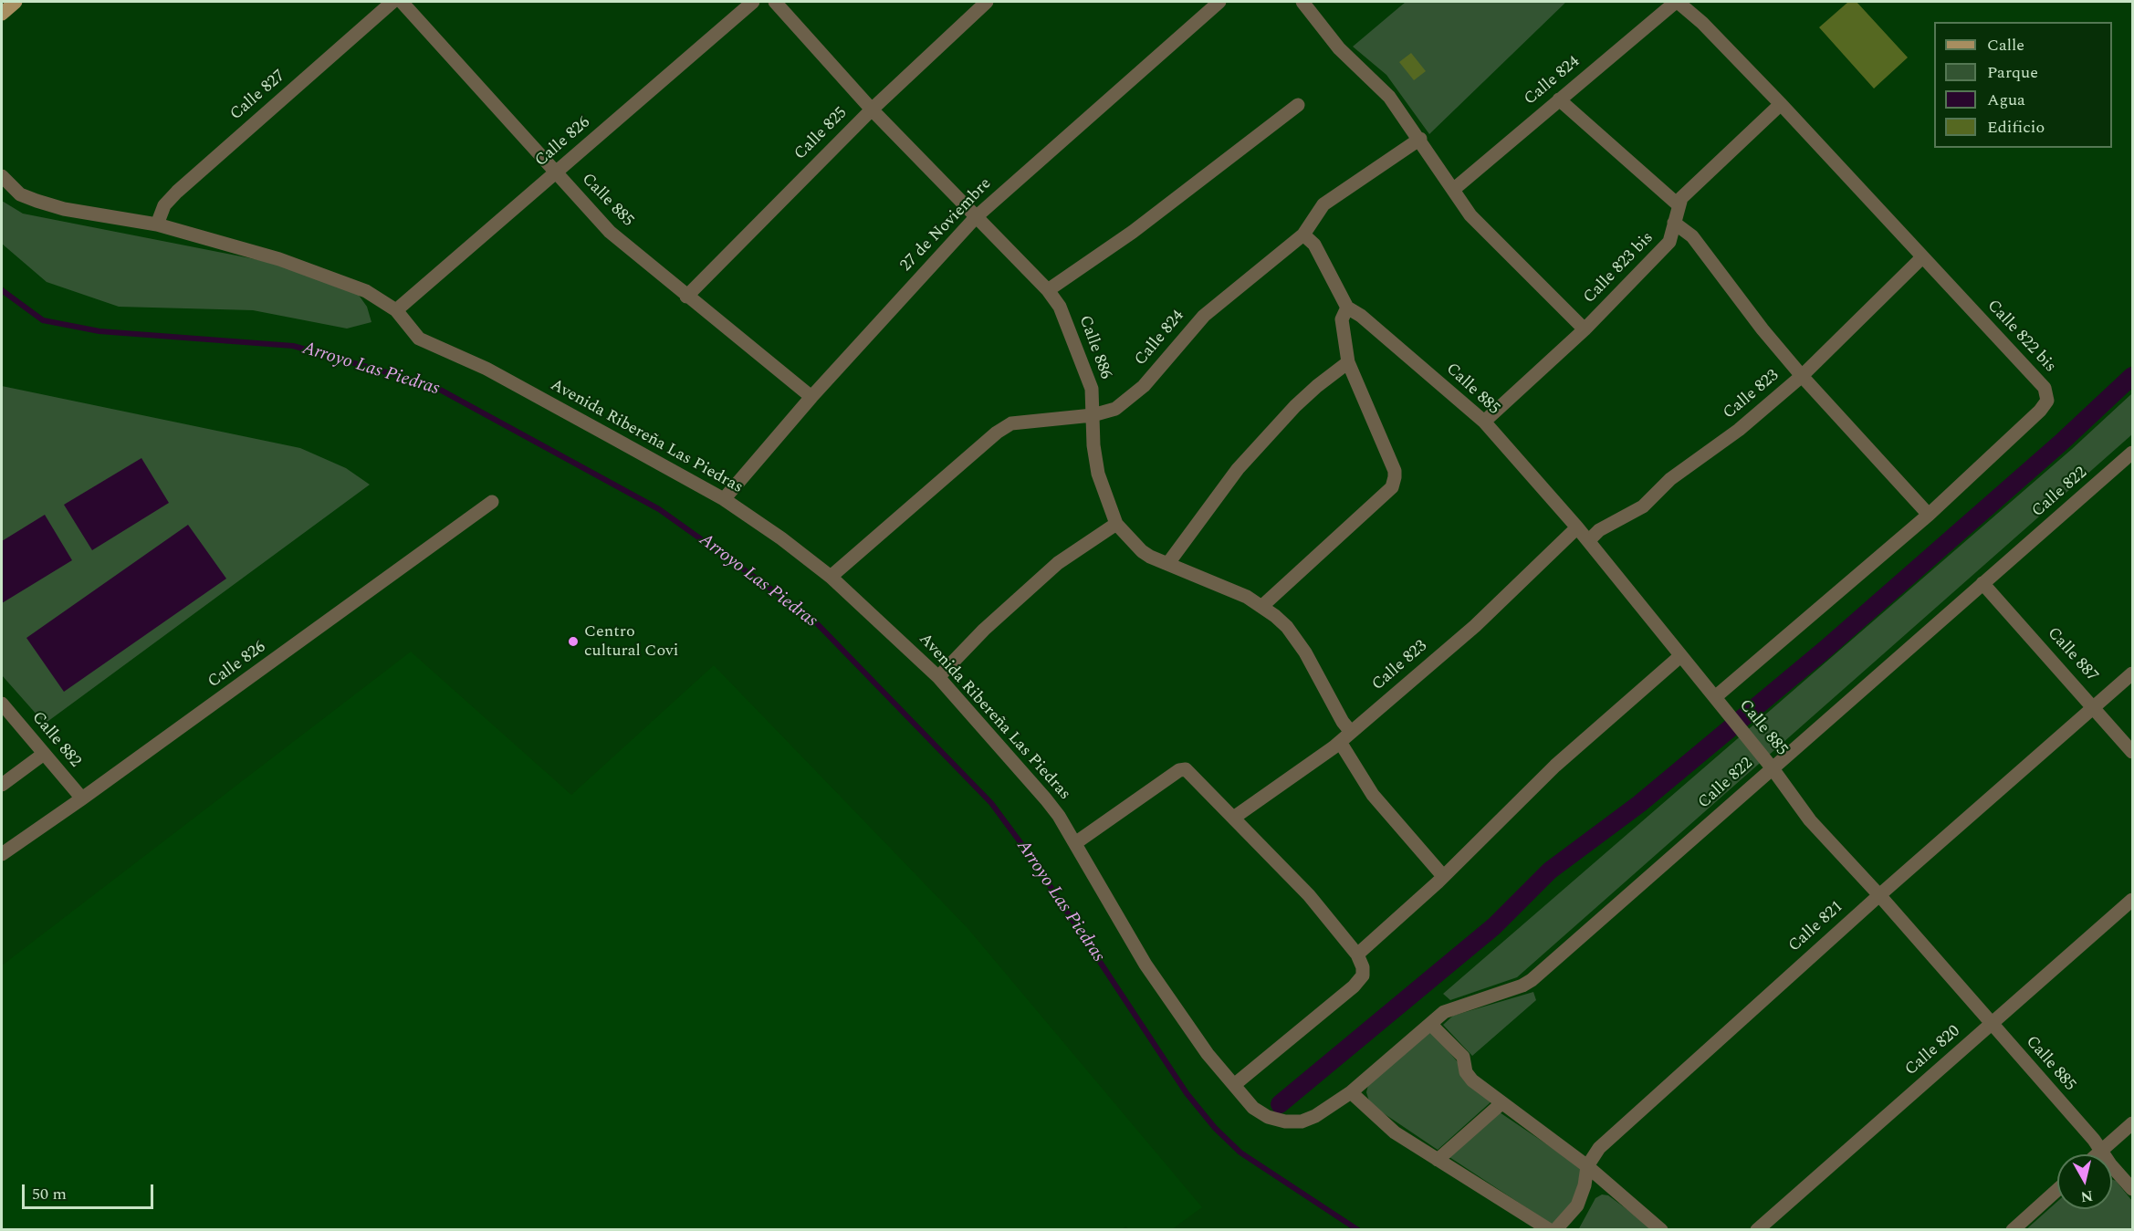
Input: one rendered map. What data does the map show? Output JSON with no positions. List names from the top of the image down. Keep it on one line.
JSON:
{"streets":{"street":["Calle 824","Calle 827","Calle 825","Calle 826","Calle 885","27 de Noviembre","Calle 823 bis","Calle 822 bis","Calle 886","Calle 823","Avenida Ribereña Las Piedras","Calle 822","Calle 887","Calle 882","Calle 821","Calle 820"]},"crossings":[["Calle 824","Calle 822 bis"],["Calle 824","Calle 886"],["Calle 824","Avenida Ribereña Las Piedras"],["Calle 827","Avenida Ribereña Las Piedras"],["Calle 825","Calle 885"],["Calle 825","Calle 886"],["Calle 826","Calle 885"],["Calle 826","Avenida Ribereña Las Piedras"],["Calle 826","Calle 882"],["Calle 885","27 de Noviembre"],["Calle 885","Calle 823 bis"],["Calle 885","Calle 822 bis"],["Calle 885","Calle 823"],["Calle 885","Calle 822"],["Calle 885","Calle 821"],["Calle 885","Calle 820"],["27 de Noviembre","Calle 886"],["27 de Noviembre","Avenida Ribereña Las Piedras"],["Calle 822 bis","Calle 823"],["Calle 886","Calle 823"],["Avenida Ribereña Las Piedras","Calle 822"],["Calle 822","Calle 887"],["Calle 887","Calle 821"]],"water":["Arroyo Las Piedras"],"places":["Centro cultural Covi"],"legend":["Calle","Parque","Agua","Edificio"],"scale_bar":"50 m","north":"bottom"}
